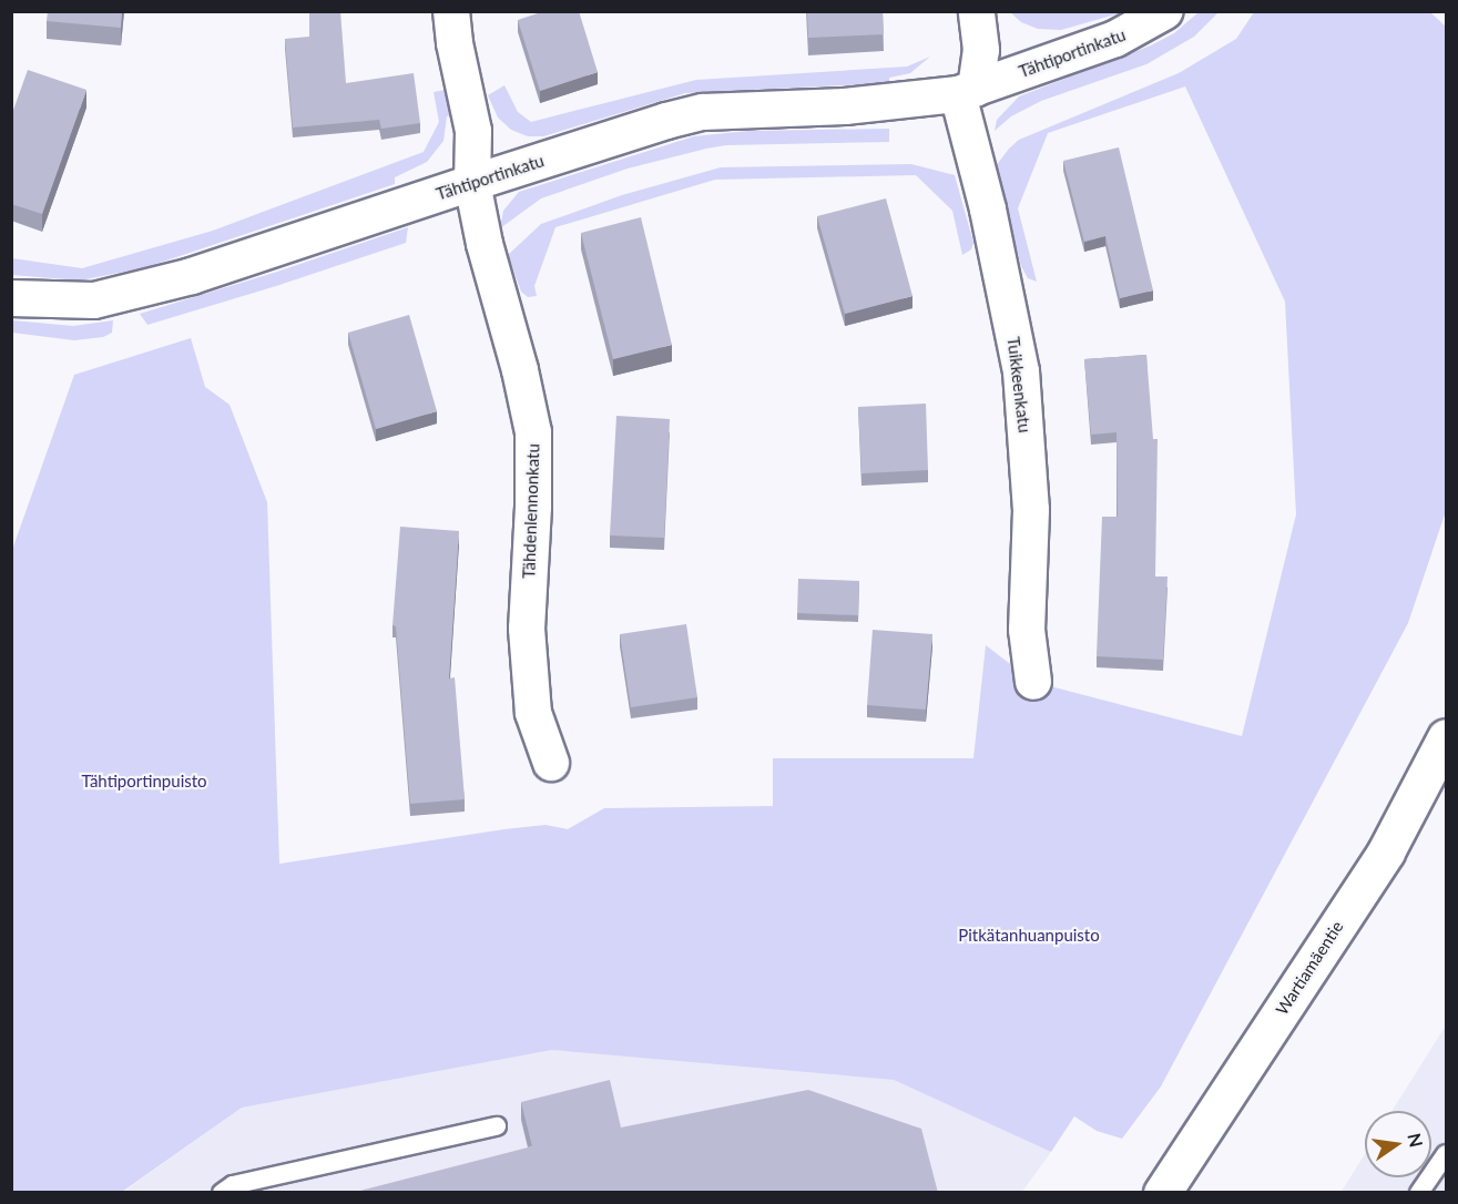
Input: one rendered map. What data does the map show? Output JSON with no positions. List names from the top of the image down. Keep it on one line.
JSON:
{"streets":{"main road":["Wartiamäentie"],"street":["Tähtiportinkatu","Tuikkeenkatu","Tähdenlennonkatu"]},"crossings":[["Tähtiportinkatu","Tuikkeenkatu"],["Tähtiportinkatu","Tähdenlennonkatu"]],"parks":["Tähtiportinpuisto","Pitkätanhuanpuisto"],"north":"right"}
